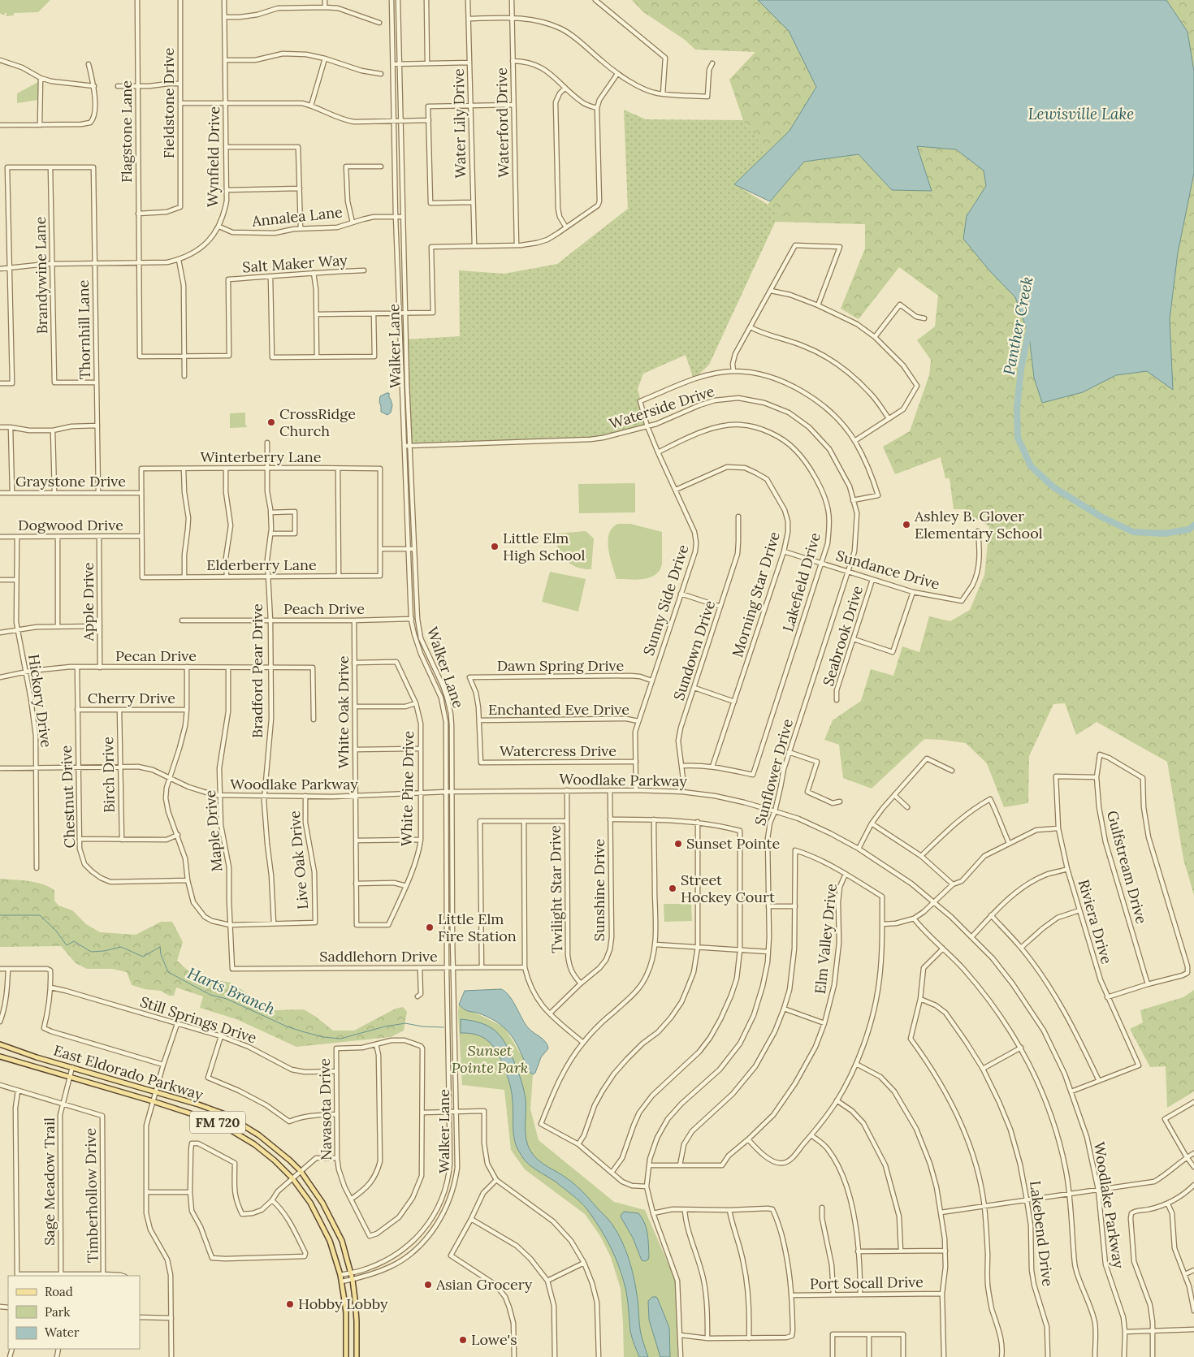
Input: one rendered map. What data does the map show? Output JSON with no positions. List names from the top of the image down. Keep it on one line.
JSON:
{"streets":{"main road":["East Eldorado Parkway","FM 720"],"street":["Fieldstone Drive","Waterford Drive","Water Lily Drive","Flagstone Lane","Wynfield Drive","Annalea Lane","Salt Maker Way","Brandywine Lane","Thornhill Lane","Walker Lane","Waterside Drive","Winterberry Lane","Graystone Drive","Dogwood Drive","Elderberry Lane","Sundance Drive","Lakefield Drive","Morning Star Drive","Sunny Side Drive","Apple Drive","Peach Drive","Seabrook Drive","Sundown Drive","Pecan Drive","Dawn Spring Drive","Bradford Pear Drive","Cherry Drive","Hickory Drive","Enchanted Eve Drive","White Oak Drive","Watercress Drive","Sunflower Drive","Birch Drive","Woodlake Parkway","White Pine Drive","Chestnut Drive","Maple Drive","Live Oak Drive","Gulfstream Drive","Twilight Star Drive","Sunshine Drive","Riviera Drive","Elm Valley Drive","Saddlehorn Drive","Still Springs Drive","Navasota Drive","Sage Meadow Trail","Timberhollow Drive","Lakebend Drive","Port Socall Drive"]},"crossings":[["Fieldstone Drive","Flagstone Lane"],["Flagstone Lane","Wynfield Drive"],["Flagstone Lane","Salt Maker Way"],["Wynfield Drive","Annalea Lane"],["Wynfield Drive","Brandywine Lane"],["Wynfield Drive","Thornhill Lane"],["Annalea Lane","Walker Lane"],["Brandywine Lane","Thornhill Lane"],["Thornhill Lane","Graystone Drive"],["Walker Lane","Waterside Drive"],["Walker Lane","Peach Drive"],["Walker Lane","Woodlake Parkway"],["Walker Lane","Saddlehorn Drive"],["Walker Lane","East Eldorado Parkway"],["Waterside Drive","Sundance Drive"],["Waterside Drive","Sunny Side Drive"],["Waterside Drive","Sunflower Drive"],["Winterberry Lane","Graystone Drive"],["Winterberry Lane","Elderberry Lane"],["Winterberry Lane","Bradford Pear Drive"],["Dogwood Drive","Elderberry Lane"],["Dogwood Drive","Apple Drive"],["Dogwood Drive","Hickory Drive"],["Elderberry Lane","Bradford Pear Drive"],["Sundance Drive","Lakefield Drive"],["Sundance Drive","Morning Star Drive"],["Sundance Drive","Seabrook Drive"],["Sundance Drive","Sunflower Drive"],["Lakefield Drive","Morning Star Drive"],["Lakefield Drive","Sunny Side Drive"],["Morning Star Drive","Sunny Side Drive"],["Sunny Side Drive","Dawn Spring Drive"],["Sunny Side Drive","Enchanted Eve Drive"],["Sunny Side Drive","Watercress Drive"],["Sunny Side Drive","Woodlake Parkway"],["Apple Drive","Pecan Drive"],["Peach Drive","Bradford Pear Drive"],["Peach Drive","White Oak Drive"],["Sundown Drive","Woodlake Parkway"],["Pecan Drive","Bradford Pear Drive"],["Pecan Drive","Hickory Drive"],["Pecan Drive","Chestnut Drive"],["Pecan Drive","Maple Drive"],["Dawn Spring Drive","Enchanted Eve Drive"],["Dawn Spring Drive","Watercress Drive"],["Bradford Pear Drive","Woodlake Parkway"],["Bradford Pear Drive","Live Oak Drive"],["Cherry Drive","Birch Drive"],["Cherry Drive","Chestnut Drive"],["Hickory Drive","Woodlake Parkway"],["Enchanted Eve Drive","Watercress Drive"],["White Oak Drive","Woodlake Parkway"],["White Oak Drive","White Pine Drive"],["Sunflower Drive","Woodlake Parkway"],["Birch Drive","Woodlake Parkway"],["Woodlake Parkway","White Pine Drive"],["Woodlake Parkway","Chestnut Drive"],["Woodlake Parkway","Maple Drive"],["Woodlake Parkway","Live Oak Drive"],["Woodlake Parkway","Twilight Star Drive"],["Woodlake Parkway","Sunshine Drive"],["Maple Drive","Saddlehorn Drive"],["Gulfstream Drive","Riviera Drive"],["Twilight Star Drive","Sunshine Drive"],["Still Springs Drive","Navasota Drive"],["East Eldorado Parkway","Sage Meadow Trail"],["Sage Meadow Trail","Timberhollow Drive"]],"water":["Lewisville Lake","Panther Creek","Harts Branch"],"parks":["Sunset Pointe Park"],"places":["CrossRidge Church","Ashley B. Glover Elementary School","Little Elm High School","Sunset Pointe","Street Hockey Court","Little Elm Fire Station","Asian Grocery","Hobby Lobby","Lowe's"],"legend":["Road","Park","Water"]}
